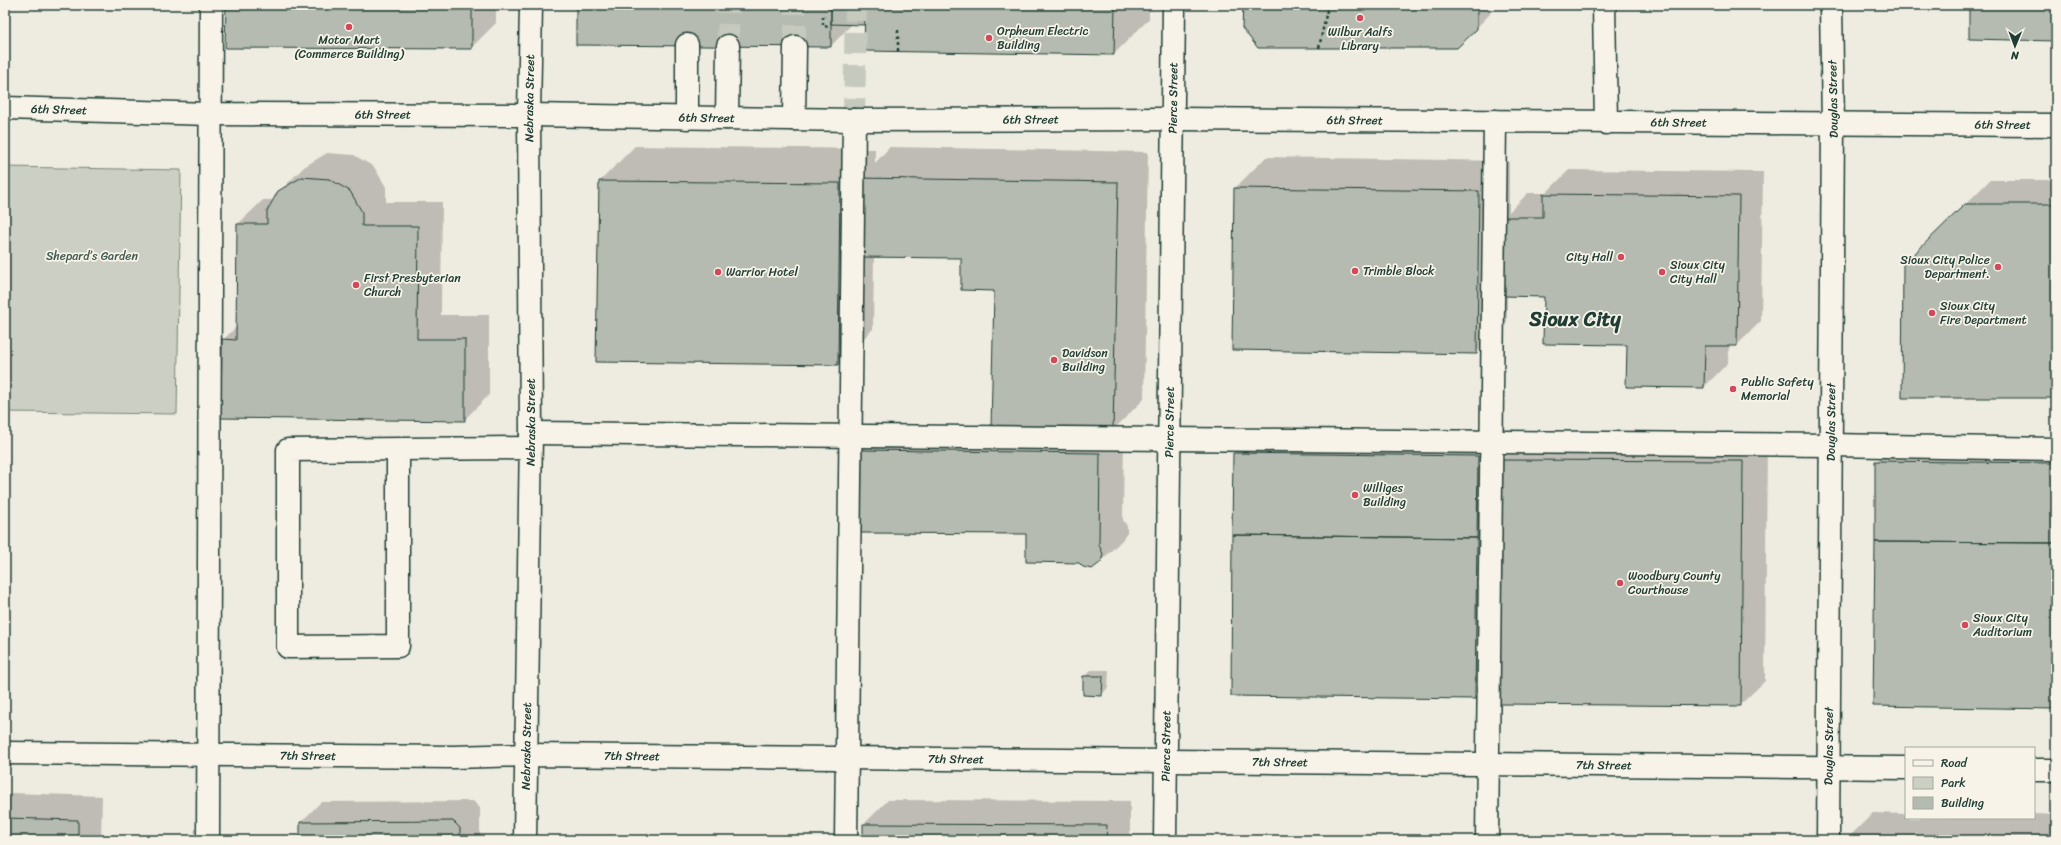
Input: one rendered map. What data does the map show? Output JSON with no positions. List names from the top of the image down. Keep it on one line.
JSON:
{"streets":{"main road":["Nebraska Street","Pierce Street","Douglas Street","6th Street","7th Street"]},"crossings":[["Nebraska Street","6th Street"],["Nebraska Street","7th Street"],["Pierce Street","6th Street"],["Pierce Street","7th Street"],["Douglas Street","6th Street"],["Douglas Street","7th Street"]],"districts":["Sioux City"],"parks":["Shepard’s Garden"],"places":["Wilbur Aalfs Library","Motor Mart (Commerce Building)","Orpheum Electric Building","City Hall","Sioux City Police Department.","Trimble Block","Warrior Hotel","Sioux City City Hall","First Presbyterian Church","Sioux City Fire Department","Davidson Building","Public Safety Memorial","Williges Building","Woodbury County Courthouse","Sioux City Auditorium"],"legend":["Road","Park","Building"],"north":"bottom"}
